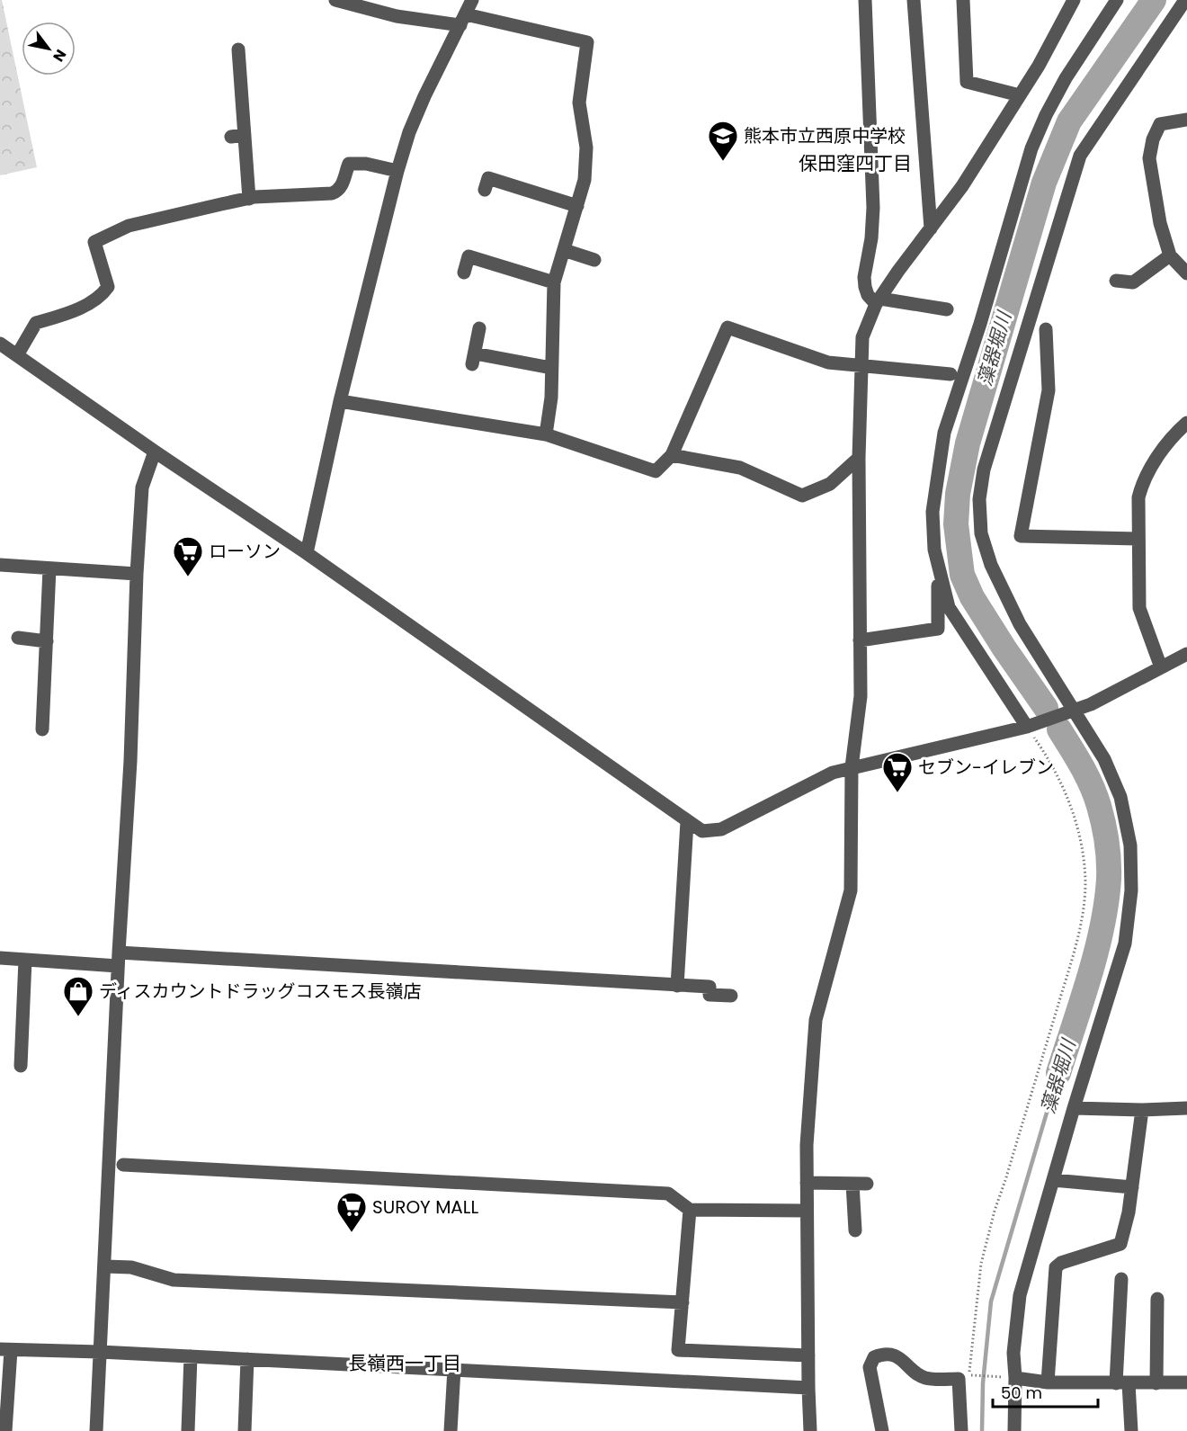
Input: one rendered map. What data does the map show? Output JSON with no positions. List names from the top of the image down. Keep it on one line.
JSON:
{"districts":["保田窪四丁目","長嶺西一丁目"],"water":["藻器堀川"],"places":{"school or university":["熊本市立西原中学校"],"supermarket":["ローソン","セブン-イレブン","SUROY MALL"],"shop":["ディスカウントドラッグコスモス長嶺店"]},"scale_bar":"50 m","north":"bottom right"}
